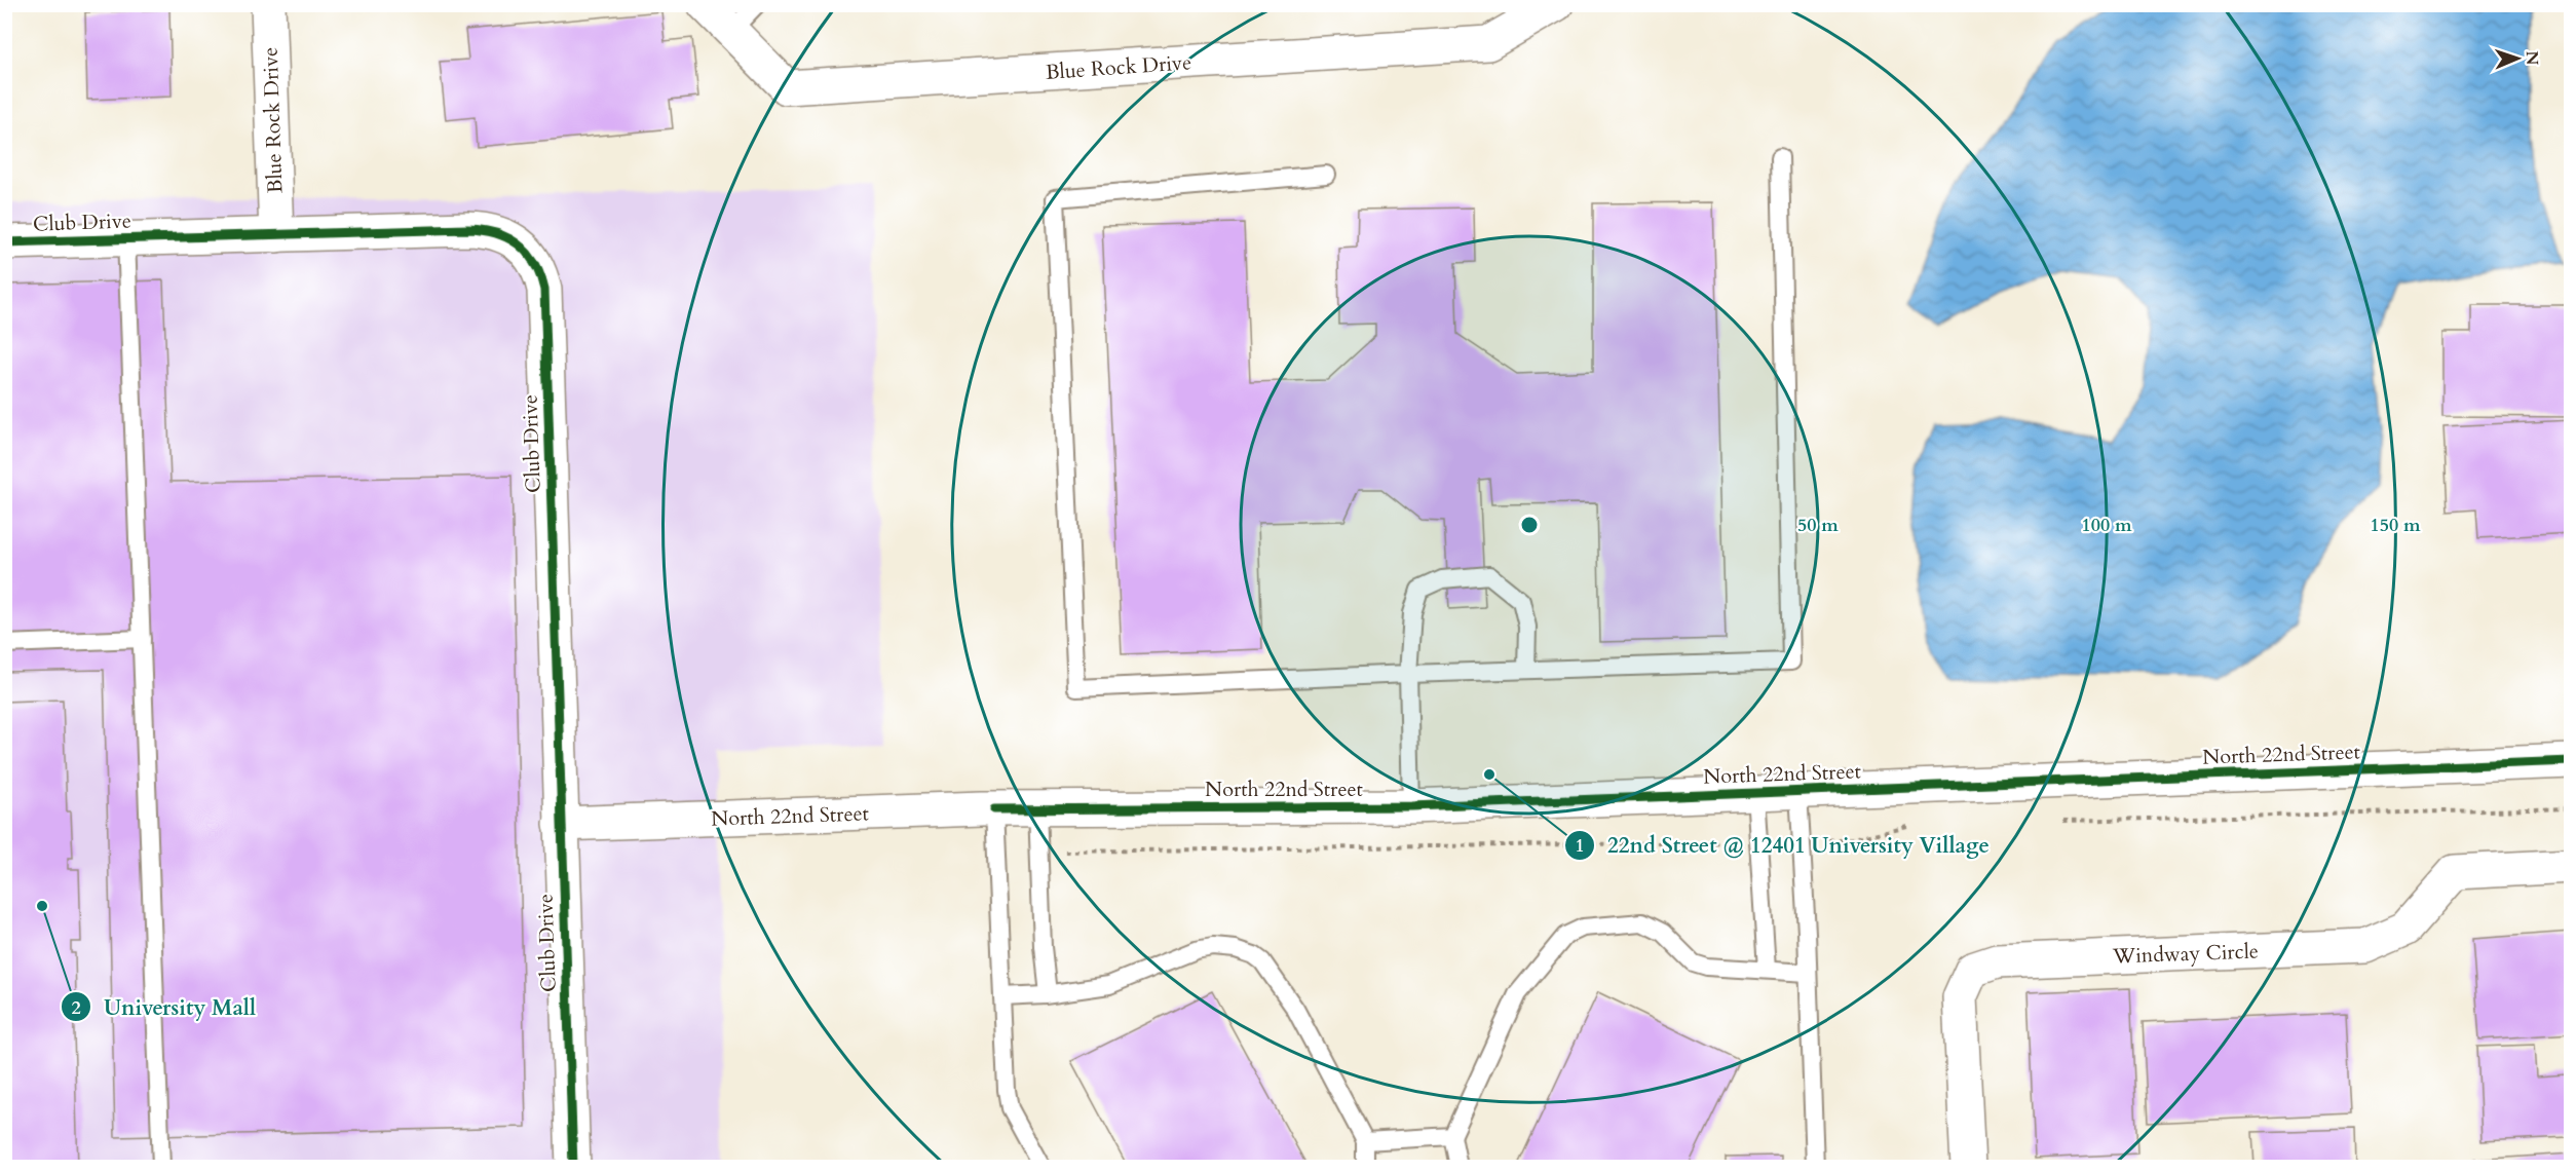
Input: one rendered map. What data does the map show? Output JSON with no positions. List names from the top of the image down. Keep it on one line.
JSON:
{"streets":{"street":["Blue Rock Drive","Club Drive","North 22nd Street","Windway Circle"]},"crossings":[["Blue Rock Drive","Club Drive"],["Club Drive","North 22nd Street"]],"places":["22nd Street @ 12401 University Village","University Mall"],"north":"right","rings":["50 m","100 m","150 m"]}
